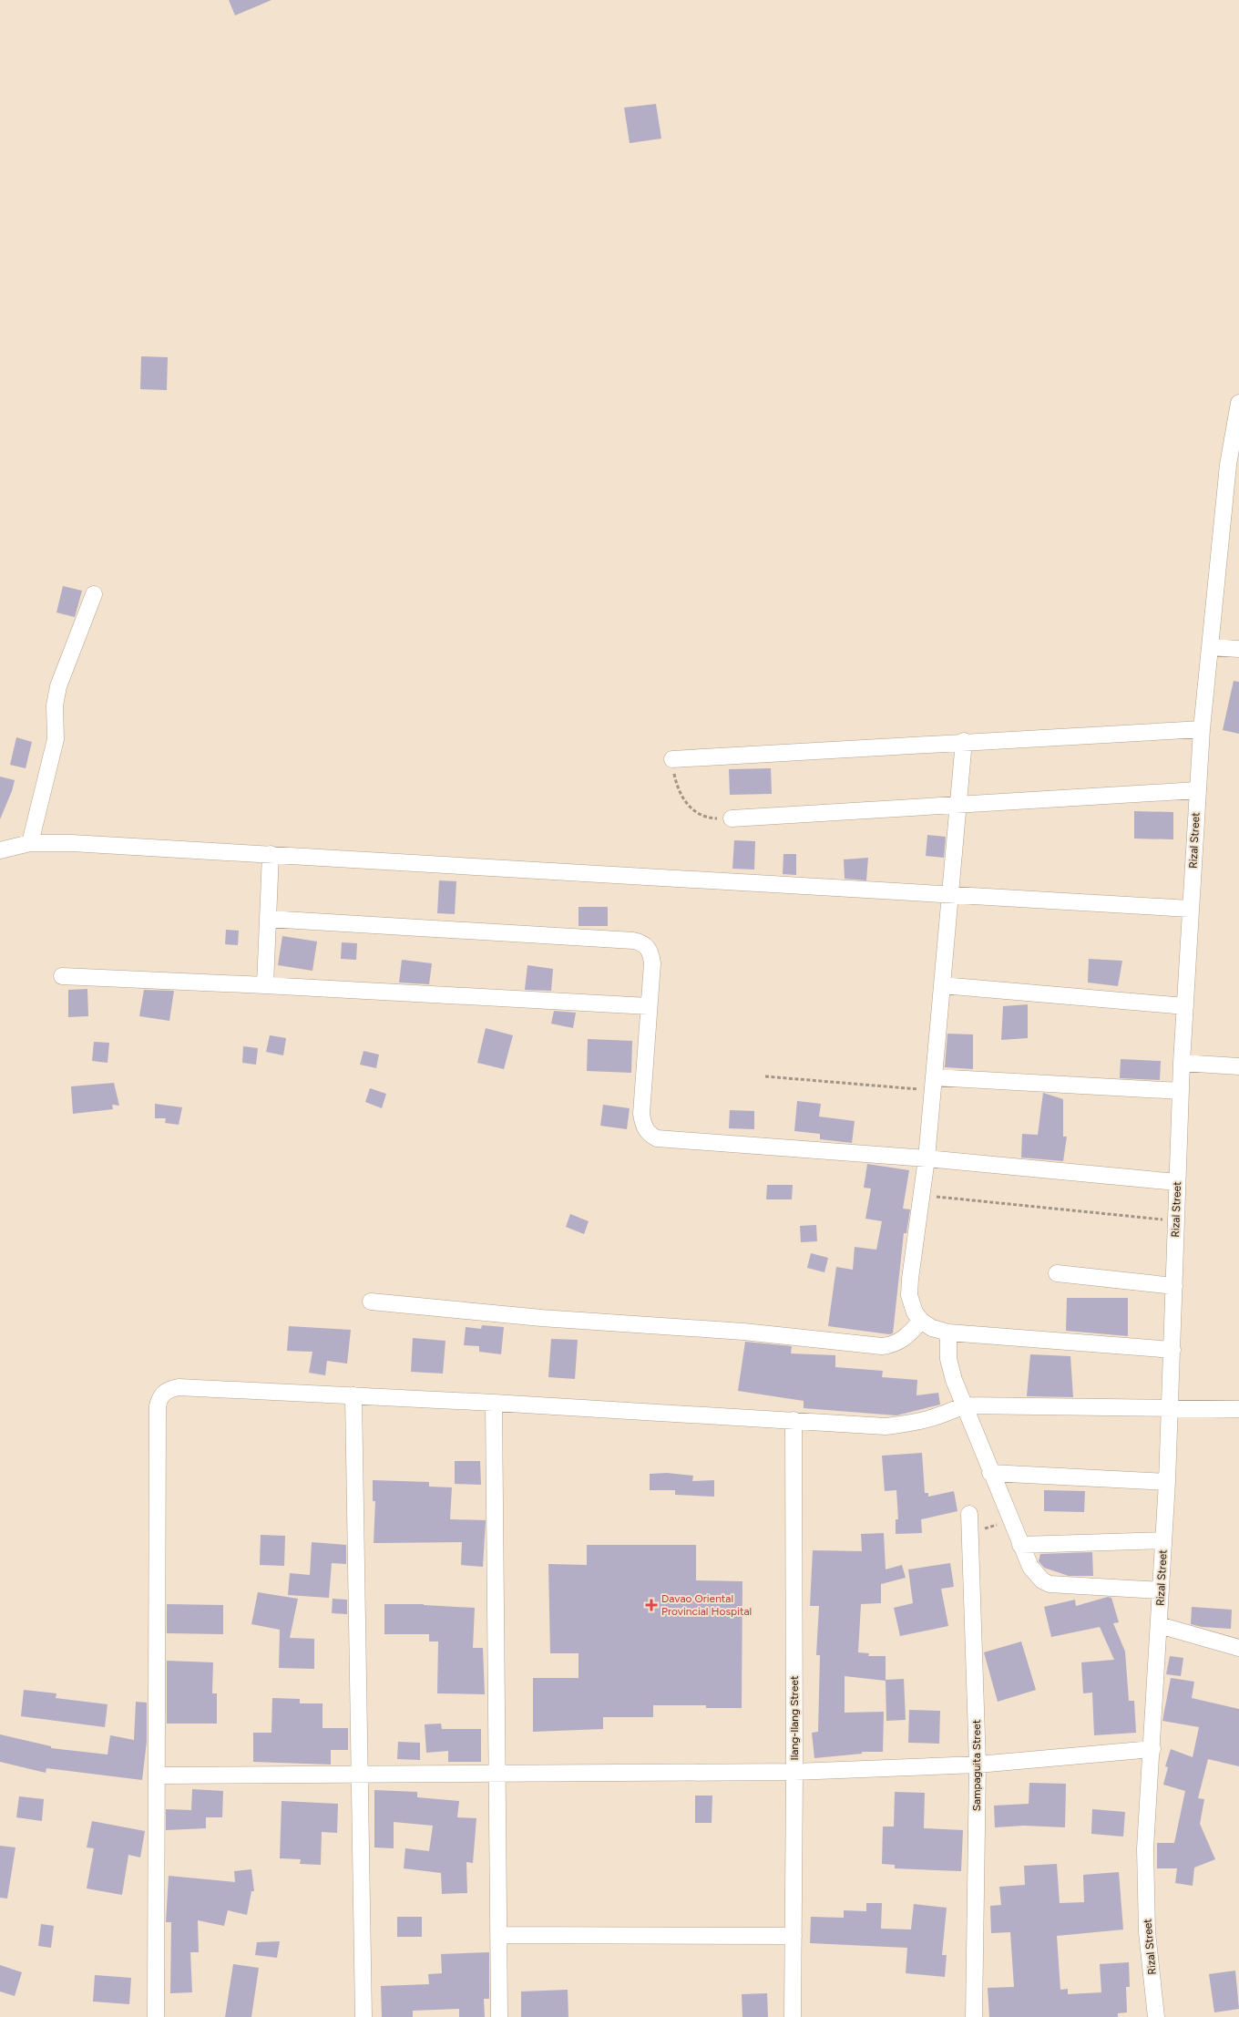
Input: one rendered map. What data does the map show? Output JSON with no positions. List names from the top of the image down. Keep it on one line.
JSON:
{"streets":{"street":["Rizal Street","Ilang-Ilang Street","Sampaguita Street"]},"places":{"health":["Davao Oriental Provincial Hospital"]}}
